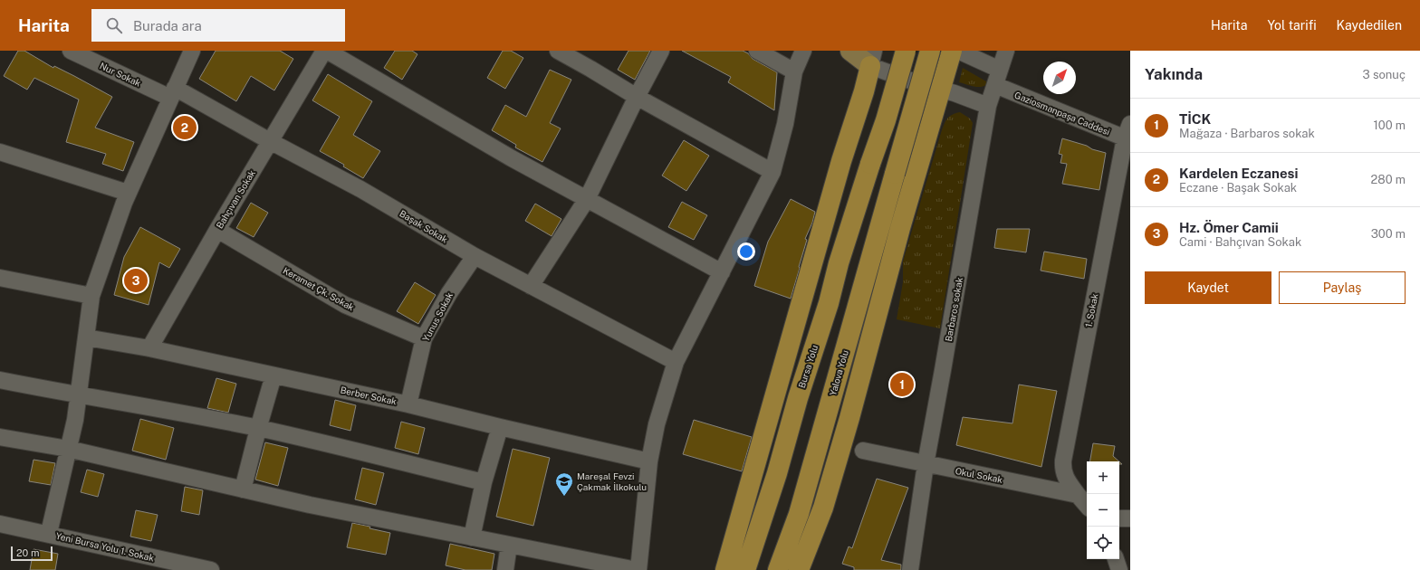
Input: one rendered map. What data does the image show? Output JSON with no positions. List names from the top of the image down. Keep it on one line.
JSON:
{"streets":{"highway":["Bursa Yolu","Yalova Yolu"],"street":["Nur Sokak","Gaziosmanpaşa Caddesi","Bahçıvan Sokak","Başak Sokak","Keramet Çk. Sokak","Barbaros sokak","1. Sokak","Yunus Sokak","Berber Sokak","Okul Sokak","Yeni Bursa Yolu 1. Sokak"]},"crossings":[["Nur Sokak","Başak Sokak"],["Gaziosmanpaşa Caddesi","Barbaros sokak"],["Gaziosmanpaşa Caddesi","1. Sokak"],["Bahçıvan Sokak","Başak Sokak"],["Bahçıvan Sokak","Keramet Çk. Sokak"],["Bahçıvan Sokak","Berber Sokak"],["Başak Sokak","Yunus Sokak"],["Keramet Çk. Sokak","Yunus Sokak"],["Barbaros sokak","Okul Sokak"],["1. Sokak","Okul Sokak"],["Yunus Sokak","Berber Sokak"]],"places":{"school or university":["Mareşal Fevzi Çakmak İlkokulu"]},"scale_bar":"20 m","north":"top right","page":{"header":"Harita","search":"Burada ara","nav":["Harita","Yol tarifi","Kaydedilen"],"heading":["Yakında","3 sonuç"],"list":[{"mark":"1","name":"TİCK","note":"Mağaza · Barbaros sokak","value":"100 m"},{"mark":"2","name":"Kardelen Eczanesi","note":"Eczane · Başak Sokak","value":"280 m"},{"mark":"3","name":"Hz. Ömer Camii","note":"Cami · Bahçıvan Sokak","value":"300 m"}],"pins":["2","3","1"],"buttons":["Kaydet","Paylaş"],"map_buttons":["+","−"],"scale":"20 m"}}
